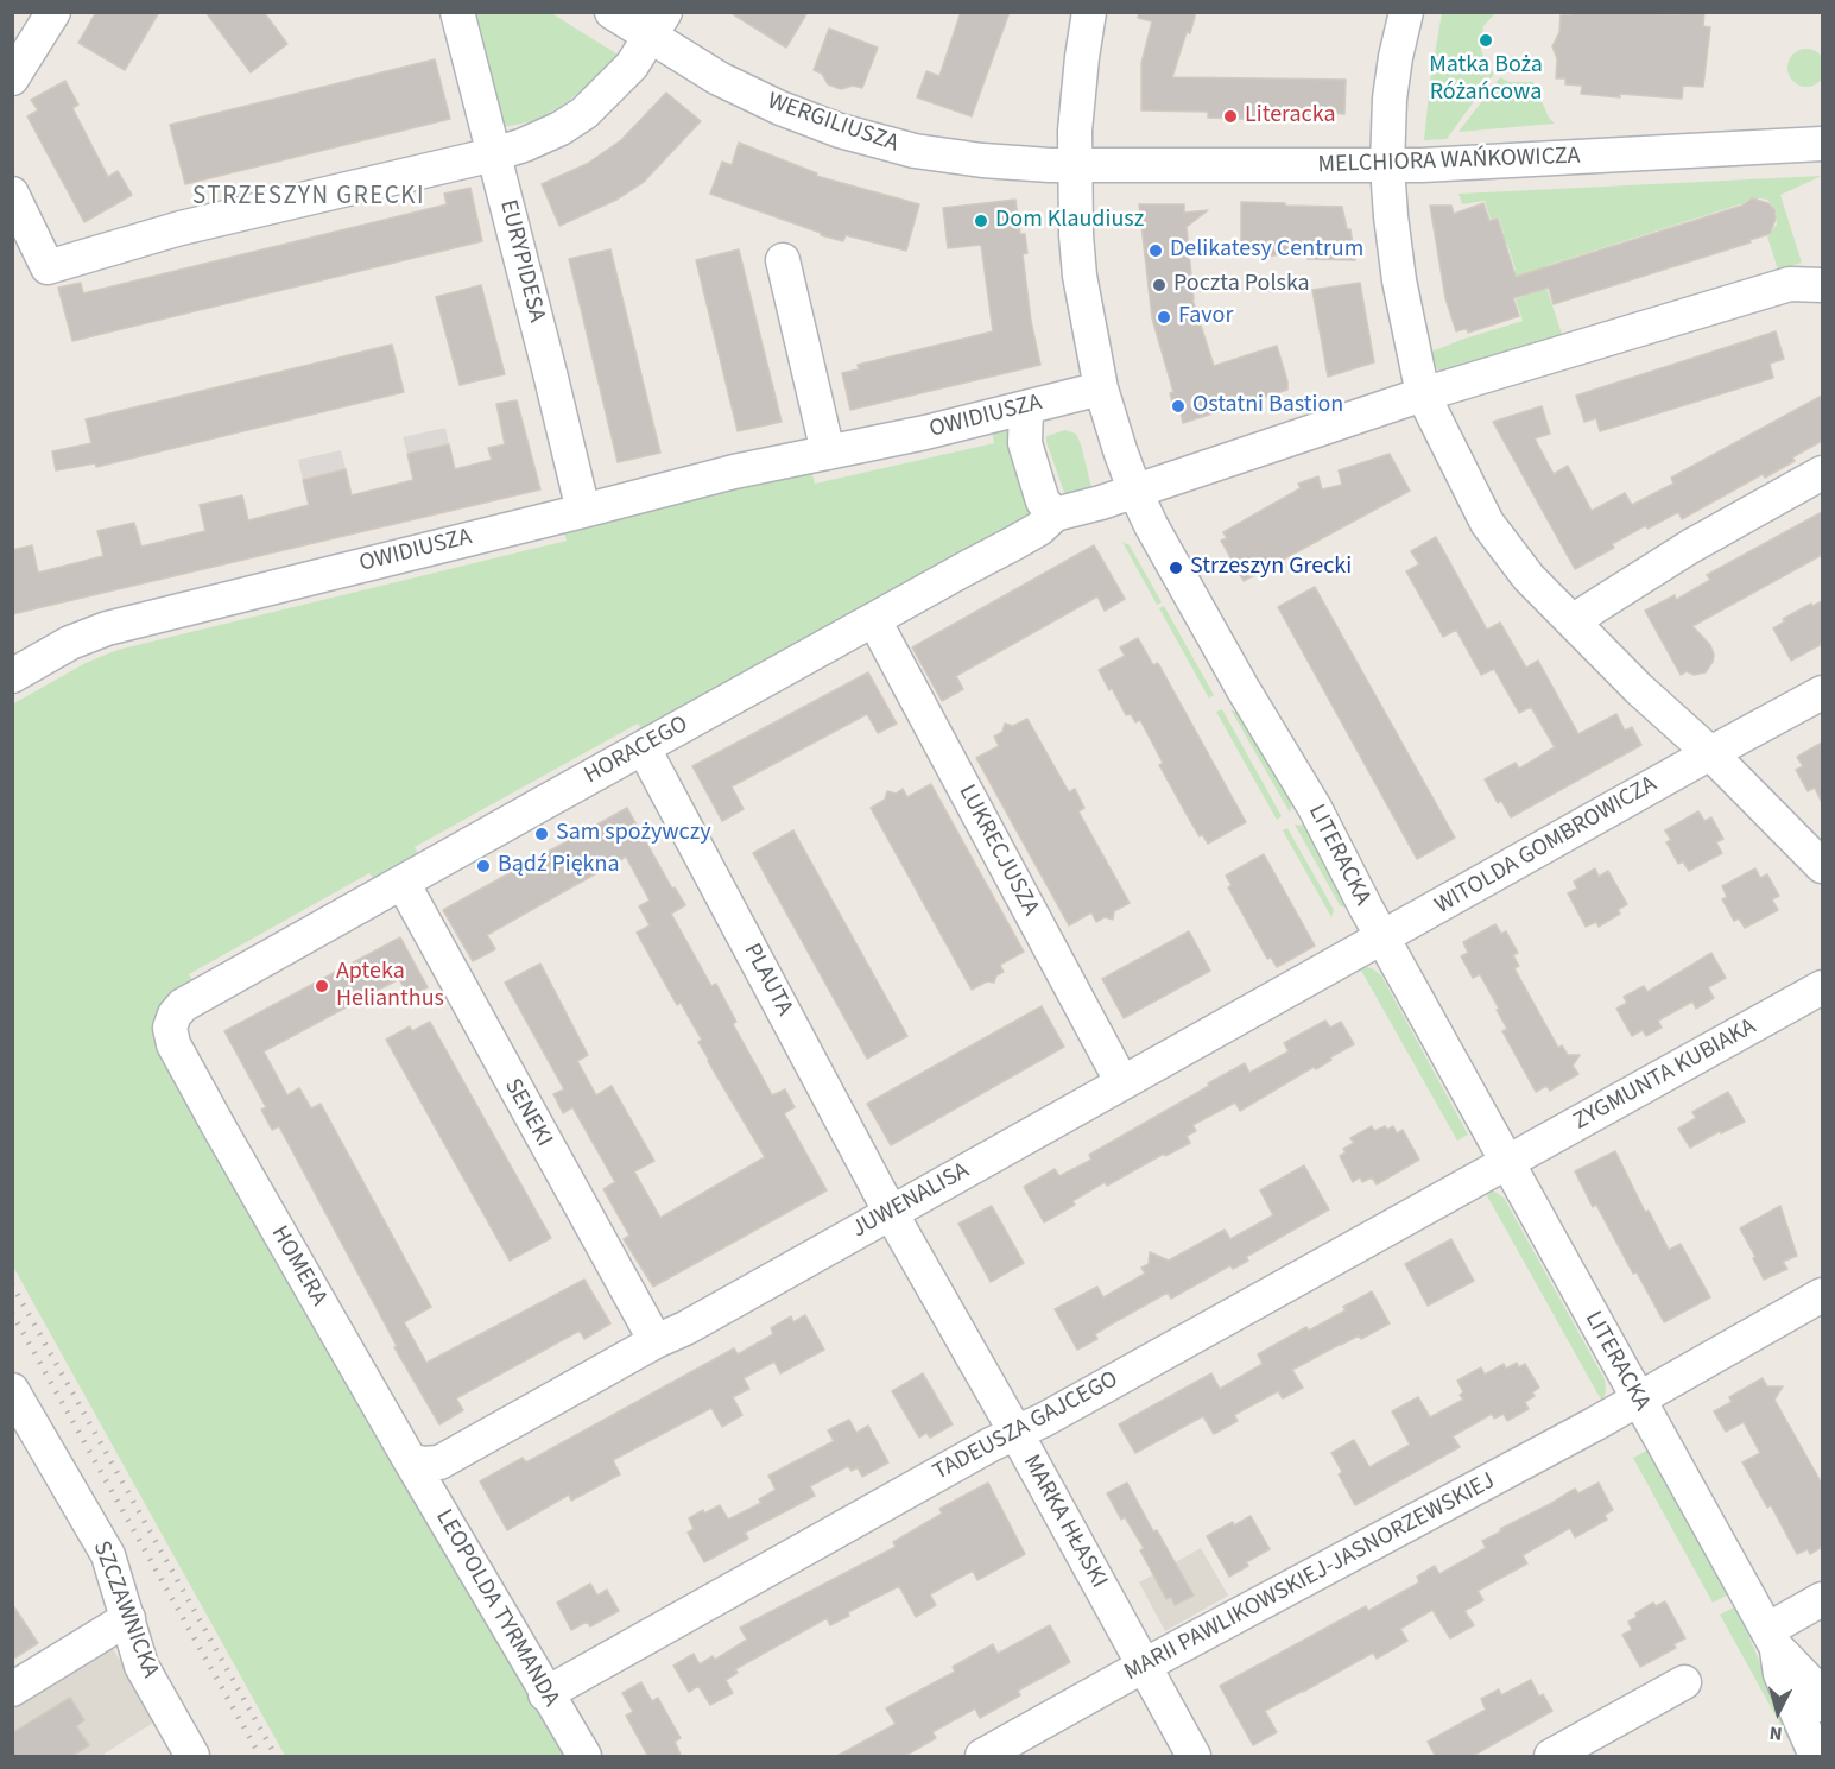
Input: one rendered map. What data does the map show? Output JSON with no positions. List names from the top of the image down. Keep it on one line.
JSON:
{"streets":{"street":["WERGILIUSZA","MELCHIORA WAŃKOWICZA","EURYPIDESA","OWIDIUSZA","HORACEGO","WITOLDA GOMBROWICZA","LUKRECJUSZA","LITERACKA","PLAUTA","ZYGMUNTA KUBIAKA","SENEKI","JUWENALISA","HOMERA","TADEUSZA GAJCEGO","MARKA HŁASKI","MARII PAWLIKOWSKIEJ-JASNORZEWSKIEJ","LEOPOLDA TYRMANDA","SZCZAWNICKA"]},"crossings":[["WERGILIUSZA","MELCHIORA WAŃKOWICZA"],["WERGILIUSZA","LITERACKA"],["MELCHIORA WAŃKOWICZA","LITERACKA"],["EURYPIDESA","OWIDIUSZA"],["OWIDIUSZA","LITERACKA"],["HORACEGO","LUKRECJUSZA"],["HORACEGO","LITERACKA"],["HORACEGO","PLAUTA"],["HORACEGO","SENEKI"],["HORACEGO","HOMERA"],["WITOLDA GOMBROWICZA","LITERACKA"],["WITOLDA GOMBROWICZA","JUWENALISA"],["LUKRECJUSZA","JUWENALISA"],["LITERACKA","ZYGMUNTA KUBIAKA"],["LITERACKA","JUWENALISA"],["LITERACKA","TADEUSZA GAJCEGO"],["LITERACKA","MARII PAWLIKOWSKIEJ-JASNORZEWSKIEJ"],["PLAUTA","JUWENALISA"],["PLAUTA","MARKA HŁASKI"],["ZYGMUNTA KUBIAKA","TADEUSZA GAJCEGO"],["SENEKI","JUWENALISA"],["JUWENALISA","HOMERA"],["JUWENALISA","MARKA HŁASKI"],["JUWENALISA","LEOPOLDA TYRMANDA"],["HOMERA","LEOPOLDA TYRMANDA"],["TADEUSZA GAJCEGO","MARKA HŁASKI"],["TADEUSZA GAJCEGO","LEOPOLDA TYRMANDA"],["MARKA HŁASKI","MARII PAWLIKOWSKIEJ-JASNORZEWSKIEJ"]],"districts":["STRZESZYN GRECKI"],"places":["Matka Boża Różańcowa","Literacka","Dom Klaudiusz","Delikatesy Centrum","Poczta Polska","Favor","Ostatni Bastion","Strzeszyn Grecki","Sam spożywczy","Bądź Piękna","Apteka Helianthus"],"north":"bottom"}
